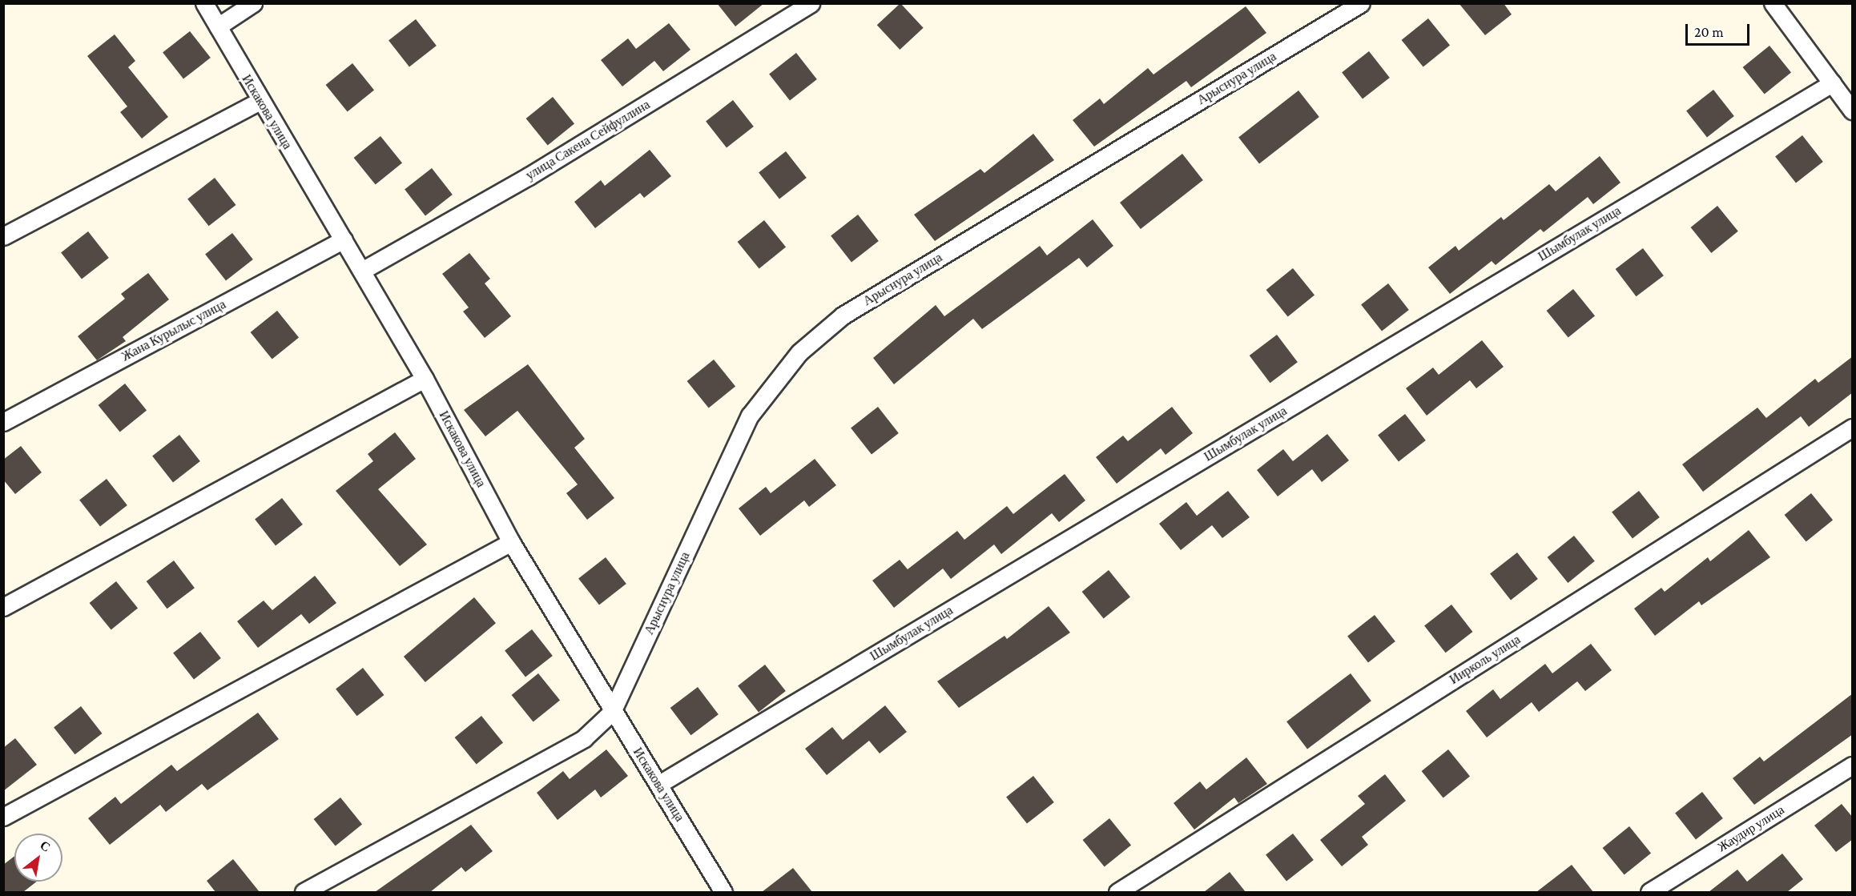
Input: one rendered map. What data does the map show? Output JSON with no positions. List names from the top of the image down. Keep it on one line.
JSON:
{"streets":{"street":["Арыснура улица","Искакова улица","улица Сакена Сейфуллина","Шымбулак улица","Жана Курылыс улица","Иирколь улица","Жаудир улица"]},"crossings":[["Арыснура улица","Искакова улица"],["Искакова улица","улица Сакена Сейфуллина"],["Искакова улица","Шымбулак улица"],["Искакова улица","Жана Курылыс улица"]],"scale_bar":"20 m","north":"top right"}
